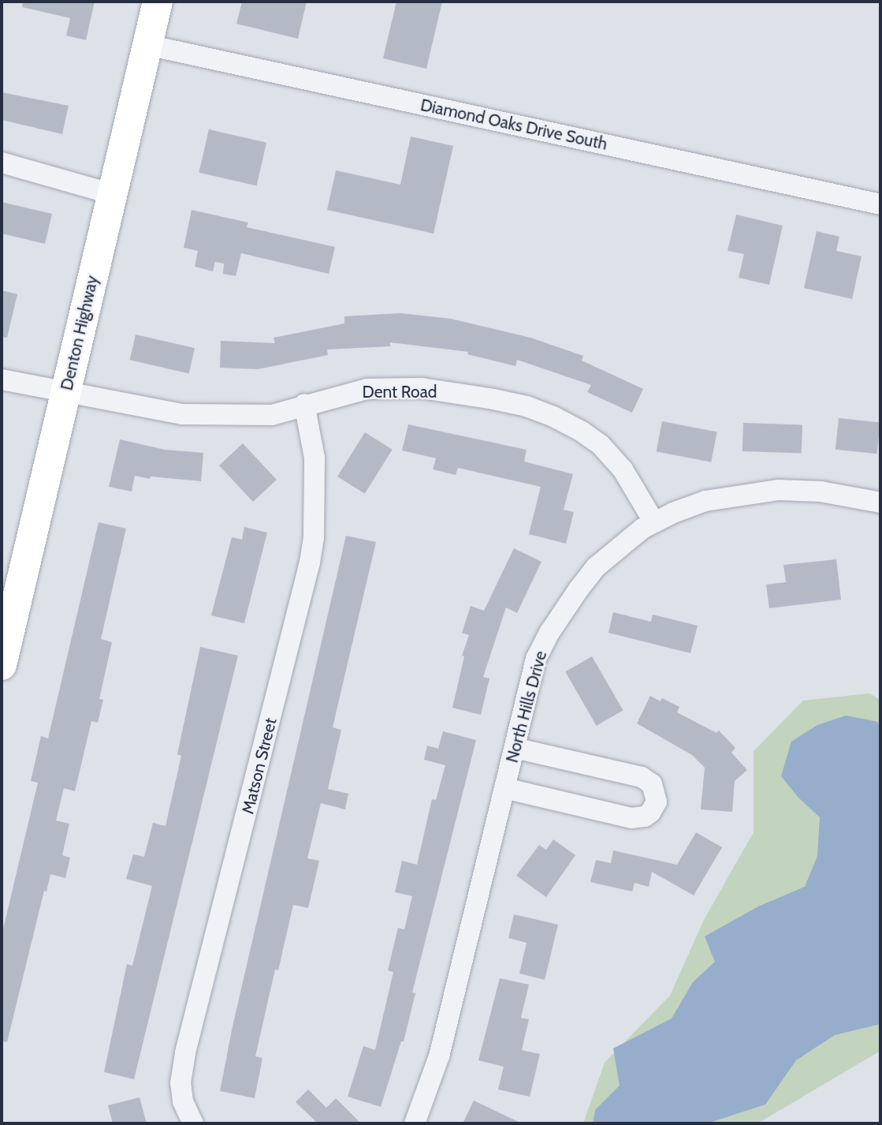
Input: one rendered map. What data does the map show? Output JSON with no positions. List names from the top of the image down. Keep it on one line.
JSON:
{"streets":{"main road":["Denton Highway"],"street":["Diamond Oaks Drive South","Dent Road","North Hills Drive","Matson Street"]},"crossings":[["Diamond Oaks Drive South","Denton Highway"],["Denton Highway","Dent Road"],["Dent Road","North Hills Drive"],["Dent Road","Matson Street"]]}
